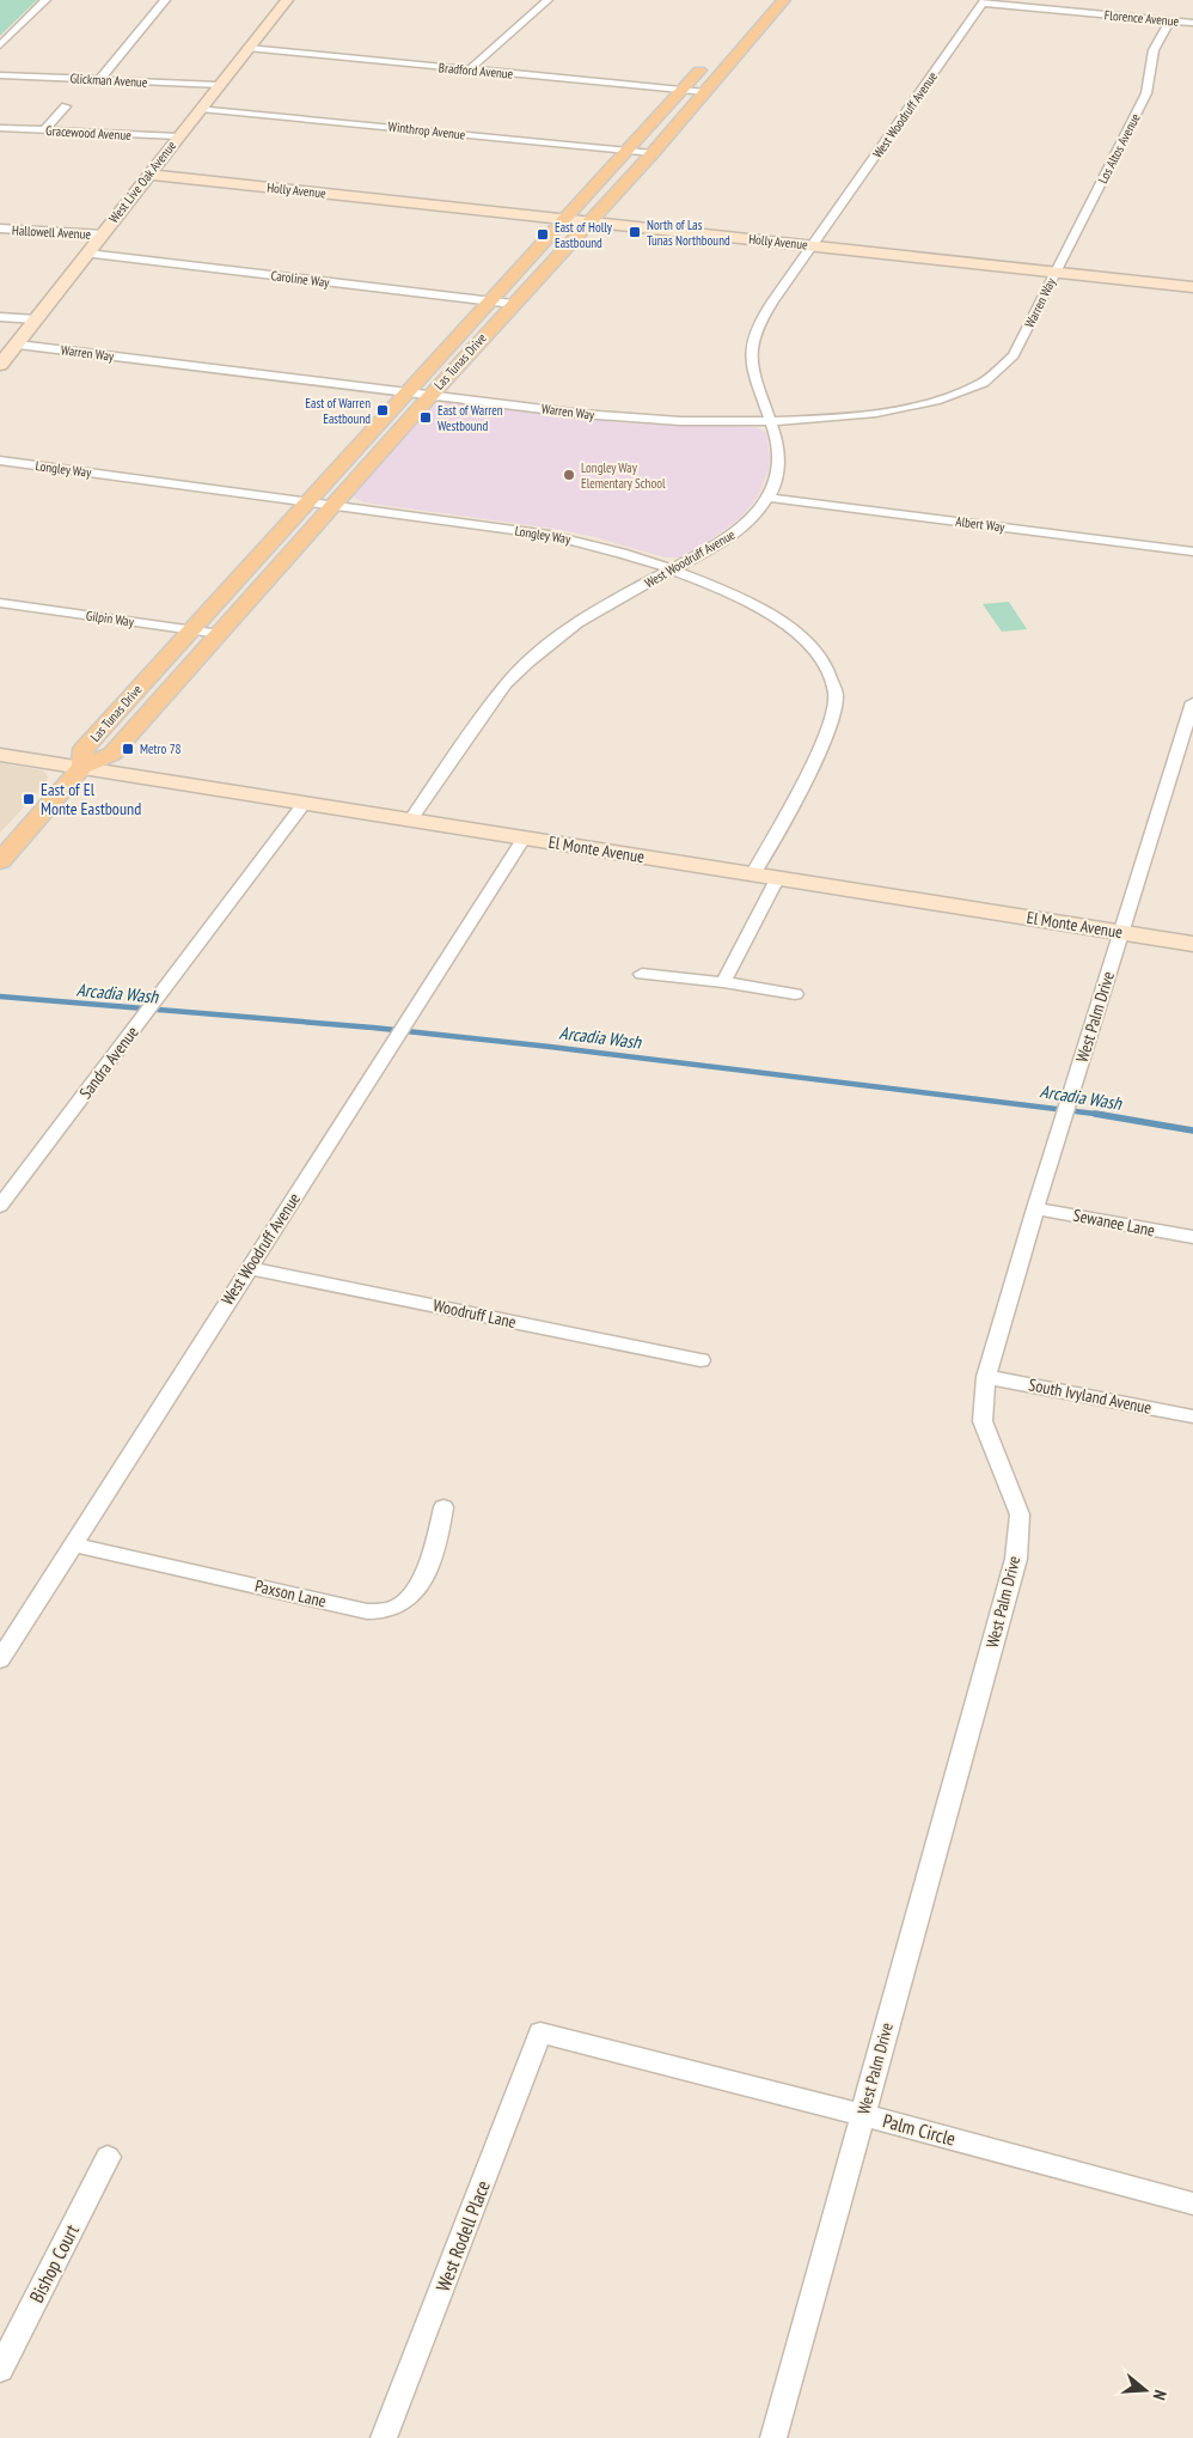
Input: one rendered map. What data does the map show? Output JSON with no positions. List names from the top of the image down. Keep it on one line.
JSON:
{"streets":{"main road":["Las Tunas Drive"],"street":["Florence Avenue","Bradford Avenue","Glickman Avenue","West Woodruff Avenue","Winthrop Avenue","Gracewood Avenue","Los Altos Avenue","West Live Oak Avenue","Holly Avenue","Hallowell Avenue","Caroline Way","Warren Way","Longley Way","Albert Way","Gilpin Way","El Monte Avenue","West Palm Drive","Sandra Avenue","Sewanee Lane","Woodruff Lane","South Ivyland Avenue","Paxson Lane","Palm Circle","West Rodell Place","Bishop Court"]},"crossings":[["Florence Avenue","West Woodruff Avenue"],["Florence Avenue","Los Altos Avenue"],["Bradford Avenue","West Live Oak Avenue"],["Bradford Avenue","Las Tunas Drive"],["Glickman Avenue","West Live Oak Avenue"],["West Woodruff Avenue","Holly Avenue"],["West Woodruff Avenue","Warren Way"],["West Woodruff Avenue","Longley Way"],["West Woodruff Avenue","Albert Way"],["West Woodruff Avenue","El Monte Avenue"],["West Woodruff Avenue","Woodruff Lane"],["West Woodruff Avenue","Paxson Lane"],["Winthrop Avenue","West Live Oak Avenue"],["Winthrop Avenue","Las Tunas Drive"],["Gracewood Avenue","West Live Oak Avenue"],["Los Altos Avenue","Holly Avenue"],["Los Altos Avenue","Warren Way"],["West Live Oak Avenue","Holly Avenue"],["West Live Oak Avenue","Hallowell Avenue"],["West Live Oak Avenue","Caroline Way"],["West Live Oak Avenue","Warren Way"],["Holly Avenue","Warren Way"],["Holly Avenue","Las Tunas Drive"],["Caroline Way","Las Tunas Drive"],["Warren Way","Las Tunas Drive"],["Las Tunas Drive","Longley Way"],["Las Tunas Drive","Gilpin Way"],["Las Tunas Drive","El Monte Avenue"],["Longley Way","El Monte Avenue"],["El Monte Avenue","West Palm Drive"],["El Monte Avenue","Sandra Avenue"],["West Palm Drive","Sewanee Lane"],["West Palm Drive","South Ivyland Avenue"],["West Palm Drive","Palm Circle"],["Palm Circle","West Rodell Place"]],"water":["Arcadia Wash"],"places":{"transit":["North of Las Tunas Northbound","East of Holly Eastbound","East of Warren Eastbound","East of Warren Westbound","Metro 78","East of El Monte Eastbound"],"other":["Longley Way Elementary School"]},"north":"right"}
